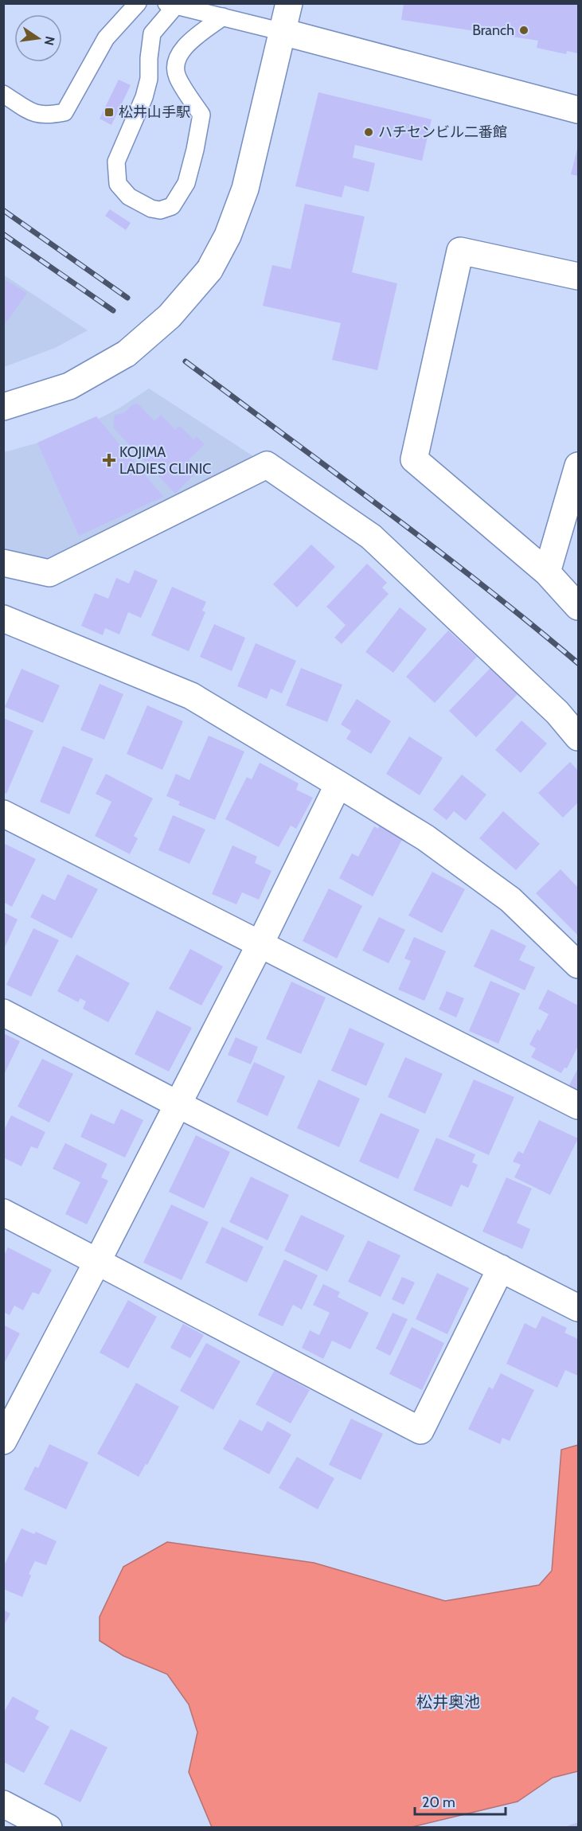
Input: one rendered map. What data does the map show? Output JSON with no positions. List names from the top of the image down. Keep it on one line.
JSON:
{"districts":["松井奥池"],"places":{"other":["Branch","ハチセンビル二番館"],"transit":["松井山手駅"],"health":["KOJIMA LADIES CLINIC"]},"scale_bar":"20 m","north":"right"}
